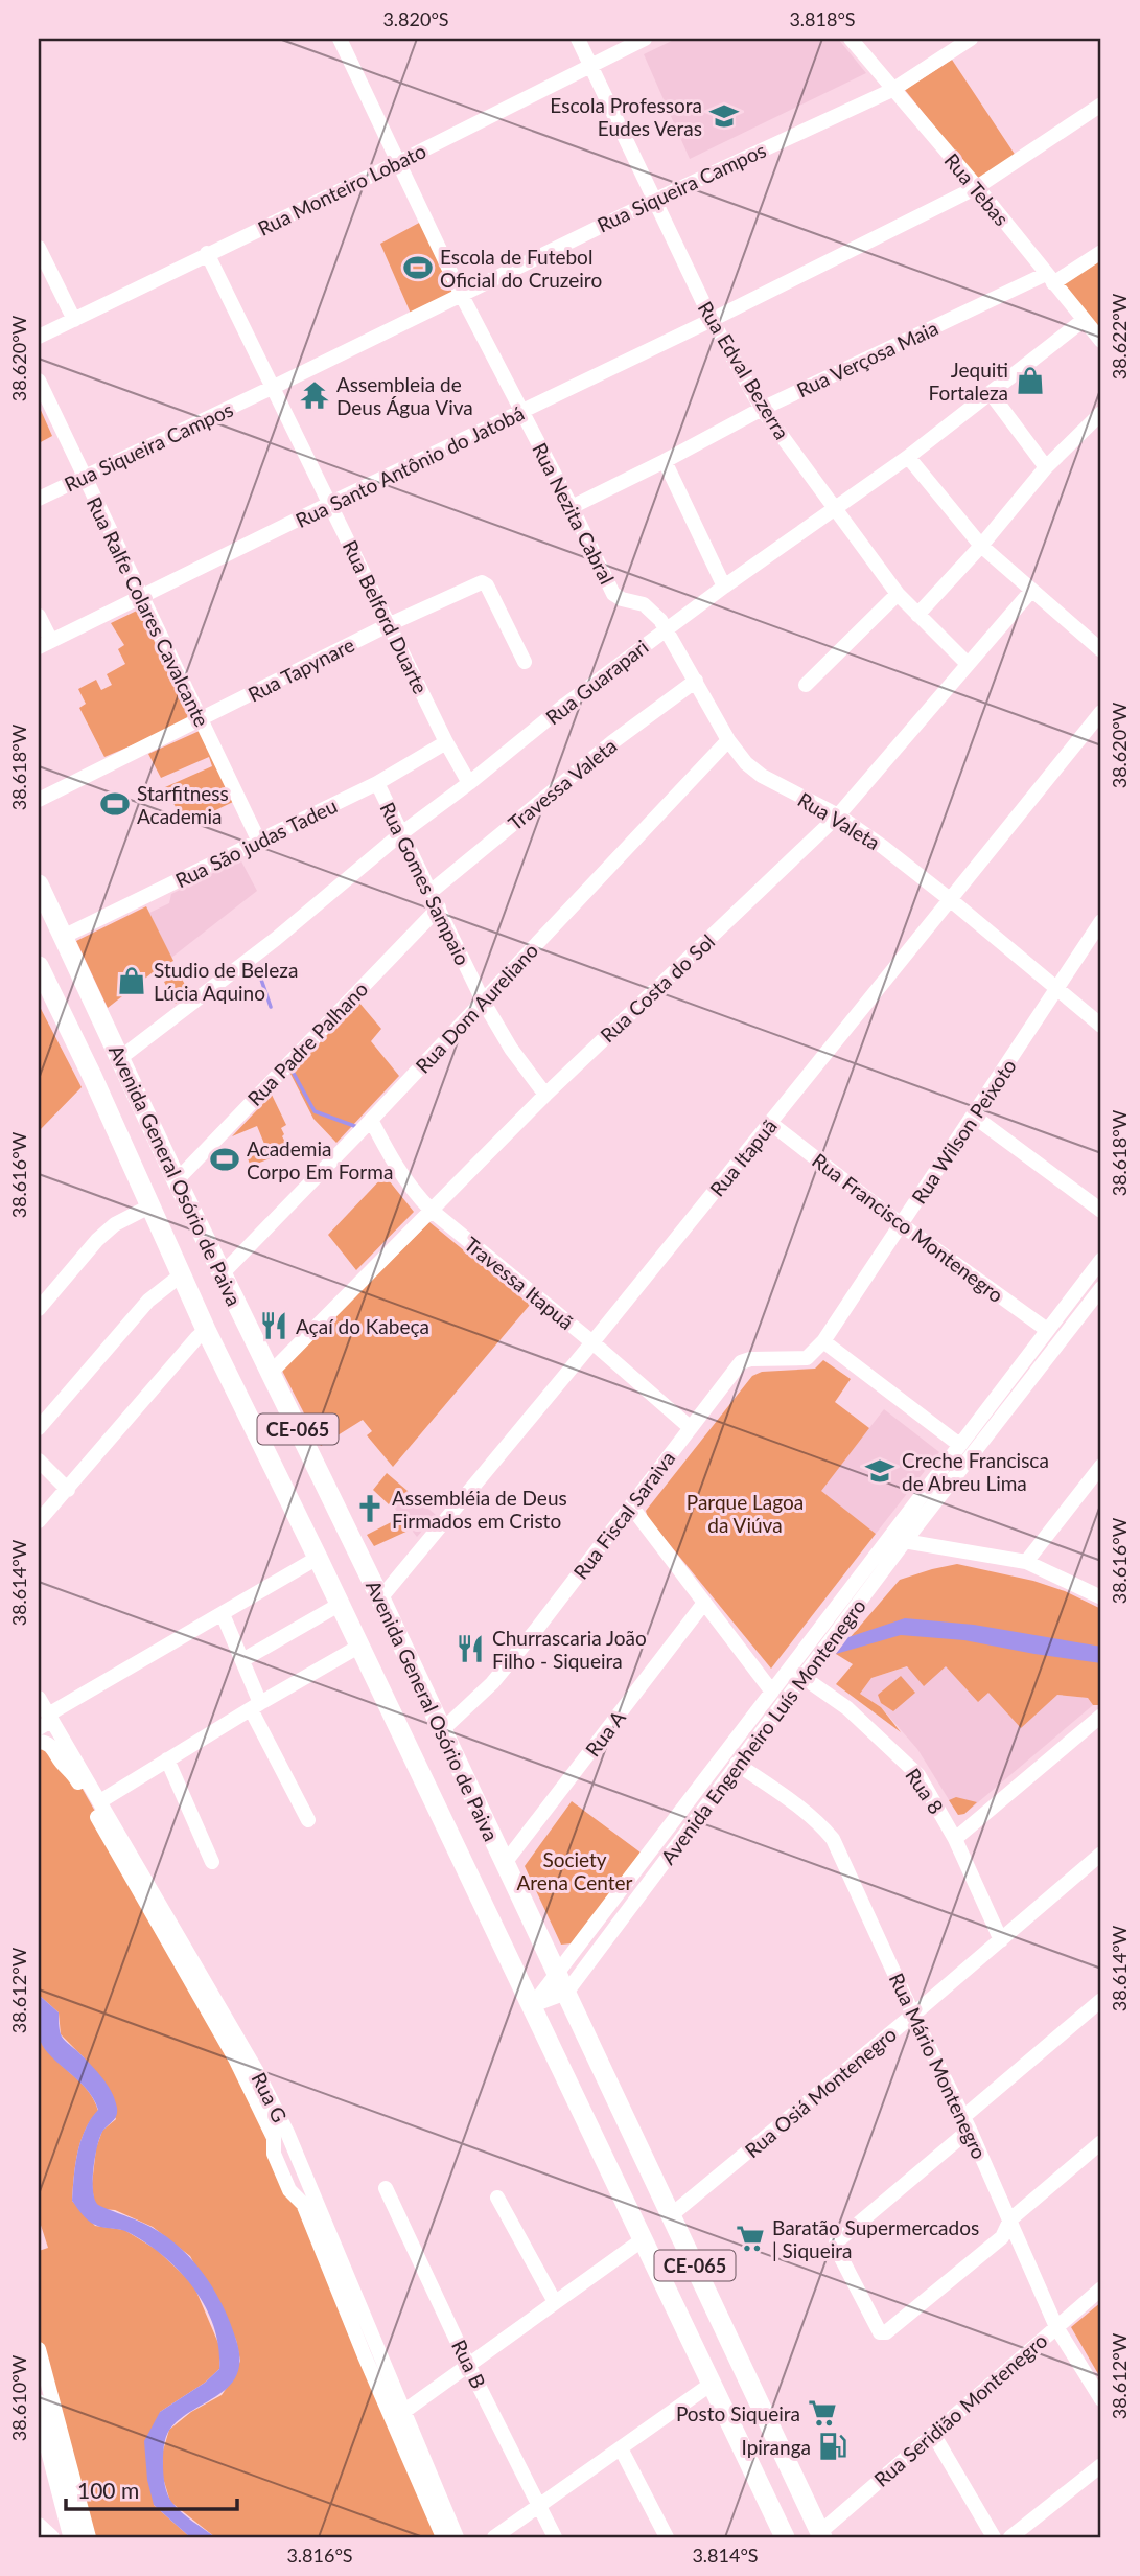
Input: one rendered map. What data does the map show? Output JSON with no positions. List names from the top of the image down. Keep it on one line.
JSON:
{"streets":{"main road":["Avenida General Osório de Paiva","CE-065"],"street":["Rua Siqueira Campos","Rua Monteiro Lobato","Rua Tebas","Rua Verçosa Maia","Rua Edval Bezerra","Rua Santo Antônio do Jatobá","Rua Nezita Cabral","Rua Ralfe Colares Cavalcante","Rua Belford Duarte","Rua Tapynare","Rua Guarapari","Travessa Valeta","Rua Valeta","Rua São judas Tadeu","Rua Gomes Sampaio","Rua Costa do Sol","Rua Dom Aureliano","Rua Padre Palhano","Rua Wilson Peixoto","Rua Itapuã","Rua Francisco Montenegro","Travessa Itapuã","Rua Fiscal Saraiva","Avenida Engenheiro Luís Montenegro","Rua A","Rua 8","Rua Mário Montenegro","Rua Osiá Montenegro","Rua G","Rua B","Rua Seridião Montenegro"]},"crossings":[["Rua Siqueira Campos","Rua Tebas"],["Rua Siqueira Campos","Rua Edval Bezerra"],["Rua Siqueira Campos","Rua Nezita Cabral"],["Rua Siqueira Campos","Rua Ralfe Colares Cavalcante"],["Rua Siqueira Campos","Rua Belford Duarte"],["Rua Monteiro Lobato","Rua Edval Bezerra"],["Rua Monteiro Lobato","Rua Nezita Cabral"],["Rua Monteiro Lobato","Rua Belford Duarte"],["Rua Tebas","Rua Verçosa Maia"],["Rua Tebas","Rua Santo Antônio do Jatobá"],["Rua Tebas","Rua Guarapari"],["Rua Verçosa Maia","Rua Edval Bezerra"],["Rua Verçosa Maia","Rua Nezita Cabral"],["Rua Edval Bezerra","Rua Santo Antônio do Jatobá"],["Rua Edval Bezerra","Rua Guarapari"],["Rua Edval Bezerra","Rua Costa do Sol"],["Rua Santo Antônio do Jatobá","Rua Nezita Cabral"],["Rua Santo Antônio do Jatobá","Rua Ralfe Colares Cavalcante"],["Rua Santo Antônio do Jatobá","Rua Belford Duarte"],["Rua Nezita Cabral","Rua Valeta"],["Rua Ralfe Colares Cavalcante","Rua Tapynare"],["Rua Ralfe Colares Cavalcante","Rua São judas Tadeu"],["Rua Belford Duarte","Rua Tapynare"],["Rua Belford Duarte","Rua Guarapari"],["Rua Belford Duarte","Rua São judas Tadeu"],["Rua Guarapari","Rua Valeta"],["Rua Guarapari","Rua Gomes Sampaio"],["Rua Guarapari","Avenida General Osório de Paiva"],["Travessa Valeta","Rua Valeta"],["Travessa Valeta","Rua Gomes Sampaio"],["Rua Valeta","Rua Costa do Sol"],["Rua Valeta","Rua Dom Aureliano"],["Rua Valeta","Rua Wilson Peixoto"],["Rua Valeta","Rua Itapuã"],["Rua São judas Tadeu","Rua Gomes Sampaio"],["Rua São judas Tadeu","Avenida General Osório de Paiva"],["Rua Gomes Sampaio","Rua Costa do Sol"],["Rua Gomes Sampaio","Rua Dom Aureliano"],["Rua Gomes Sampaio","Rua Padre Palhano"],["Rua Costa do Sol","Avenida General Osório de Paiva"],["Rua Costa do Sol","Travessa Itapuã"],["Rua Dom Aureliano","Avenida General Osório de Paiva"],["Rua Dom Aureliano","Travessa Itapuã"],["Rua Padre Palhano","Avenida General Osório de Paiva"],["Rua Wilson Peixoto","Rua Francisco Montenegro"],["Rua Wilson Peixoto","Rua Fiscal Saraiva"],["Rua Itapuã","Avenida General Osório de Paiva"],["Rua Itapuã","Rua Francisco Montenegro"],["Rua Itapuã","Travessa Itapuã"],["Avenida General Osório de Paiva","Rua Fiscal Saraiva"],["Avenida General Osório de Paiva","Avenida Engenheiro Luís Montenegro"],["Avenida General Osório de Paiva","Rua A"],["Avenida General Osório de Paiva","Rua Osiá Montenegro"],["Avenida General Osório de Paiva","Rua Seridião Montenegro"],["Rua Francisco Montenegro","Avenida Engenheiro Luís Montenegro"],["Travessa Itapuã","Rua Fiscal Saraiva"],["Avenida Engenheiro Luís Montenegro","Rua 8"],["Avenida Engenheiro Luís Montenegro","Rua Mário Montenegro"],["Rua 8","Rua Osiá Montenegro"],["Rua Mário Montenegro","Rua Osiá Montenegro"],["Rua Mário Montenegro","Rua Seridião Montenegro"]],"parks":["Parque Lagoa da Viúva","Society Arena Center"],"places":{"school or university":["Escola Professora Eudes Veras","Creche Francisca de Abreu Lima"],"sports":["Escola de Futebol Oficial do Cruzeiro","Starfitness Academia","Academia Corpo Em Forma"],"shop":["Jequiti Fortaleza","Studio de Beleza Lúcia Aquino"],"temple":["Assembleia de Deus Água Viva"],"restaurant":["Açaí do Kabeça","Churrascaria João Filho - Siqueira"],"church":["Assembléia de Deus Firmados em Cristo"],"supermarket":["Baratão Supermercados | Siqueira","Posto Siqueira"],"fuel station":["Ipiranga"]},"scale_bar":"100 m","coordinates":["3.820°S","3.818°S","38.622°W","38.620°W","38.618°W","38.616°W","38.614°W","38.612°W","38.610°W","3.816°S","3.814°S"]}
